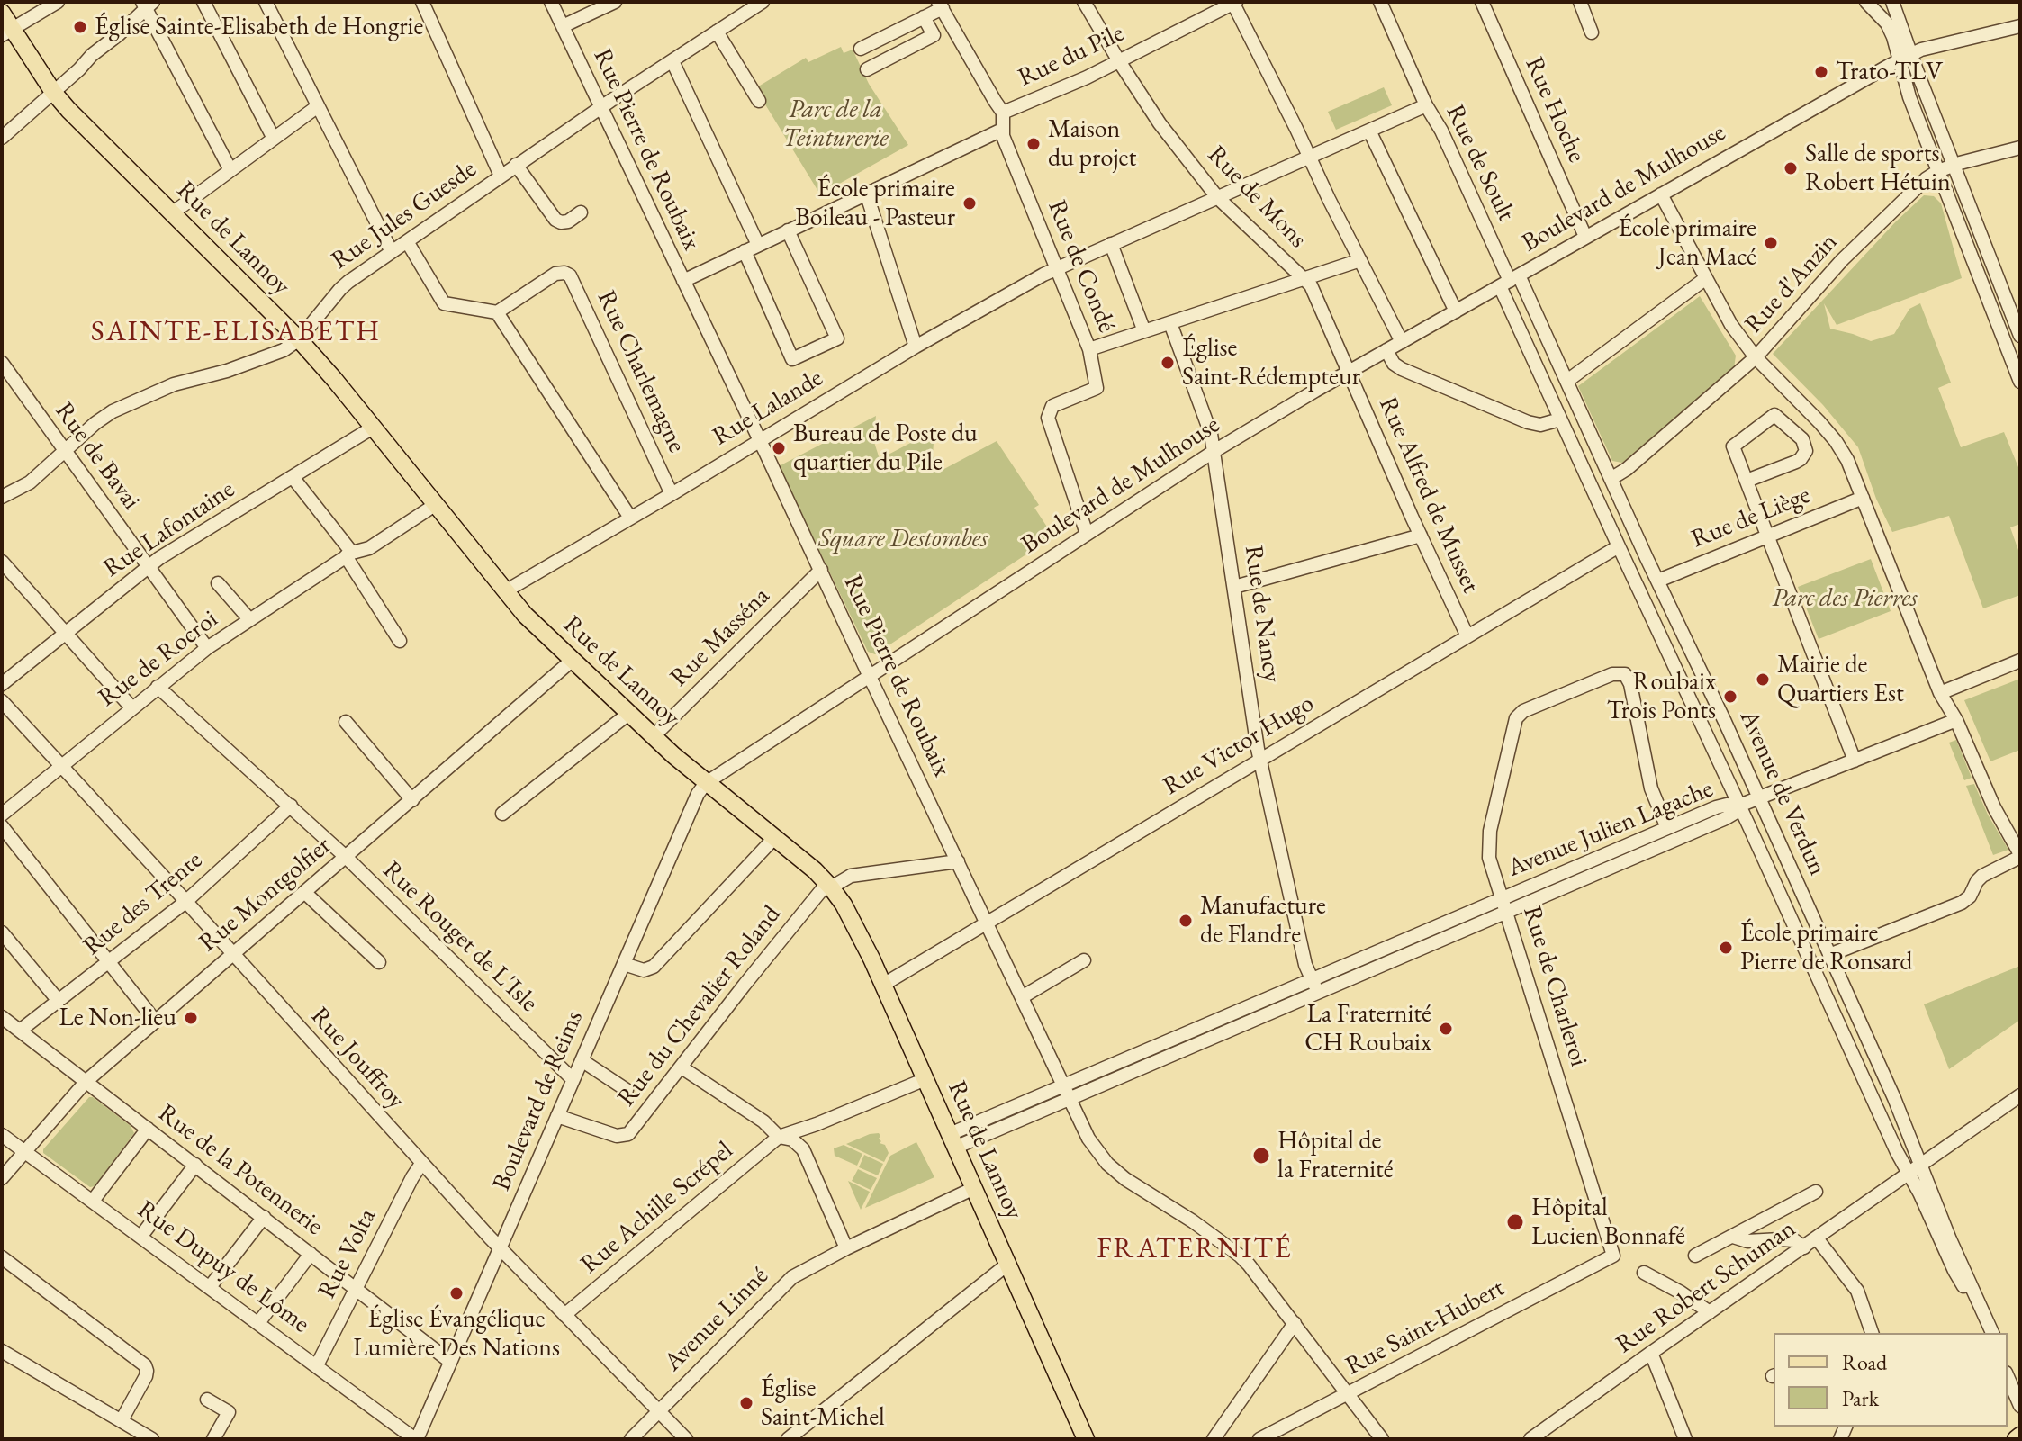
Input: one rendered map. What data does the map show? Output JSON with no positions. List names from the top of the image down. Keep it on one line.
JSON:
{"streets":{"main road":["Rue de Lannoy"],"street":["Rue du Pile","Rue Hoche","Rue Pierre de Roubaix","Rue de Soult","Boulevard de Mulhouse","Rue de Mons","Rue Jules Guesde","Rue de Condé","Rue d'Anzin","Rue Charlemagne","Rue Lalande","Rue de Bavai","Rue Alfred de Musset","Rue de Liège","Rue Lafontaine","Rue de Nancy","Rue Masséna","Rue de Rocroi","Rue Victor Hugo","Avenue de Verdun","Avenue Julien Lagache","Rue Montgolfier","Rue des Trente","Rue Rouget de L'Isle","Rue de Charleroi","Rue du Chevalier Roland","Rue Jouffroy","Boulevard de Reims","Rue de la Potennerie","Rue Achille Scrépel","Rue Volta","Rue Dupuy de Lôme","Rue Robert Schuman","Avenue Linné","Rue Saint-Hubert"]},"crossings":[["Rue du Pile","Rue de Mons"],["Rue du Pile","Rue de Condé"],["Rue Hoche","Boulevard de Mulhouse"],["Rue Pierre de Roubaix","Boulevard de Mulhouse"],["Rue Pierre de Roubaix","Rue Jules Guesde"],["Rue Pierre de Roubaix","Rue Lalande"],["Rue Pierre de Roubaix","Rue Masséna"],["Rue Pierre de Roubaix","Rue Victor Hugo"],["Rue Pierre de Roubaix","Avenue Julien Lagache"],["Rue Pierre de Roubaix","Rue Saint-Hubert"],["Rue de Soult","Boulevard de Mulhouse"],["Rue de Soult","Rue Lalande"],["Rue de Soult","Avenue de Verdun"],["Boulevard de Mulhouse","Rue de Mons"],["Boulevard de Mulhouse","Rue de Lannoy"],["Boulevard de Mulhouse","Rue de Condé"],["Boulevard de Mulhouse","Rue Alfred de Musset"],["Boulevard de Mulhouse","Rue de Nancy"],["Boulevard de Mulhouse","Avenue de Verdun"],["Boulevard de Mulhouse","Boulevard de Reims"],["Rue de Mons","Rue Lalande"],["Rue de Mons","Rue Alfred de Musset"],["Rue Jules Guesde","Rue de Lannoy"],["Rue Jules Guesde","Rue de Bavai"],["Rue de Lannoy","Rue Lalande"],["Rue de Lannoy","Rue Lafontaine"],["Rue de Lannoy","Rue Masséna"],["Rue de Lannoy","Rue de Rocroi"],["Rue de Lannoy","Rue Victor Hugo"],["Rue de Lannoy","Avenue Julien Lagache"],["Rue de Lannoy","Rue Montgolfier"],["Rue de Lannoy","Rue du Chevalier Roland"],["Rue de Lannoy","Boulevard de Reims"],["Rue de Lannoy","Avenue Linné"],["Rue de Condé","Rue Lalande"],["Rue d'Anzin","Avenue de Verdun"],["Rue Charlemagne","Rue Lalande"],["Rue de Bavai","Rue Lafontaine"],["Rue de Bavai","Rue de Rocroi"],["Rue Alfred de Musset","Rue Victor Hugo"],["Rue de Liège","Avenue de Verdun"],["Rue de Nancy","Rue Victor Hugo"],["Rue de Nancy","Avenue Julien Lagache"],["Rue de Rocroi","Rue Rouget de L'Isle"],["Rue de Rocroi","Rue Jouffroy"],["Rue Victor Hugo","Avenue de Verdun"],["Avenue de Verdun","Avenue Julien Lagache"],["Avenue de Verdun","Rue Robert Schuman"],["Avenue Julien Lagache","Rue de Charleroi"],["Rue Montgolfier","Rue Rouget de L'Isle"],["Rue Montgolfier","Rue Jouffroy"],["Rue Montgolfier","Rue de la Potennerie"],["Rue Montgolfier","Rue Dupuy de Lôme"],["Rue des Trente","Rue Rouget de L'Isle"],["Rue des Trente","Rue Jouffroy"],["Rue des Trente","Rue de la Potennerie"],["Rue Rouget de L'Isle","Boulevard de Reims"],["Rue de Charleroi","Rue Saint-Hubert"],["Rue du Chevalier Roland","Boulevard de Reims"],["Rue Jouffroy","Boulevard de Reims"],["Rue Jouffroy","Rue Achille Scrépel"],["Rue Jouffroy","Rue Volta"],["Rue Jouffroy","Avenue Linné"],["Boulevard de Reims","Rue de la Potennerie"],["Boulevard de Reims","Rue Dupuy de Lôme"],["Rue de la Potennerie","Rue Volta"],["Rue Volta","Rue Dupuy de Lôme"]],"districts":["SAINTE-ELISABETH","FRATERNITÉ"],"parks":["Parc de la Teinturerie","Square Destombes","Parc des Pierres"],"places":["Église Sainte-Elisabeth de Hongrie","Trato-TLV","Maison du projet","Salle de sports Robert Hétuin","École primaire Boileau - Pasteur","École primaire Jean Macé","Église Saint-Rédempteur","Bureau de Poste du quartier du Pile","Mairie de Quartiers Est","Roubaix Trois Ponts","Manufacture de Flandre","École primaire Pierre de Ronsard","Le Non-lieu","La Fraternité CH Roubaix","Hôpital de la Fraternité","Hôpital Lucien Bonnafé","Église Évangélique Lumière Des Nations","Église Saint-Michel"],"legend":["Road","Park"]}
